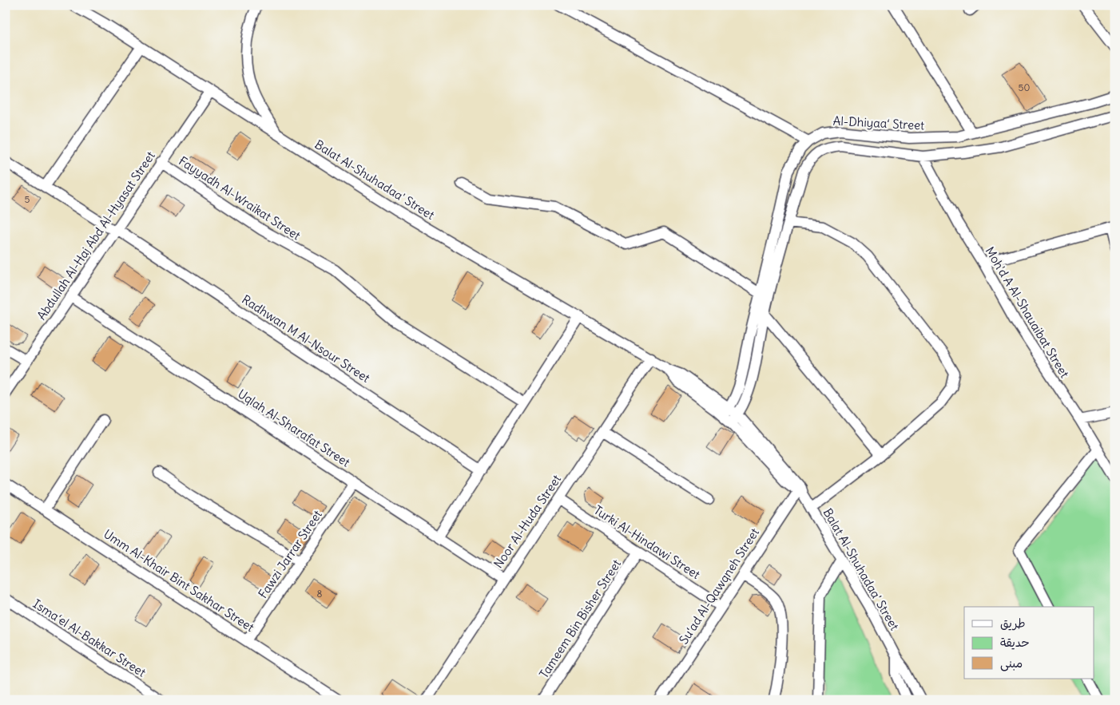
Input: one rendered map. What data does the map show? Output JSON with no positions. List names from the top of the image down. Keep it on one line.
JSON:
{"streets":{"street":["Al-Dhiyaa‘ Street","Balat Al-Shuhadaa' Street","Fayyadh Al-Wraikat Street","Abdullah Al-Haj Abd Al-Hyasat Street","Moh'd A Al-Shauaibat Street","Radhwan M Al-Nsour Street","Uqlah Al-Sharafat Street","Noor Al-Huda Street","Turki Al-Hindawi Street","Fawzi Jarrar Street","Umm Al-Khair Bint Sakhar Street","Su‘ad Al-Qawqneh Street","Tameem Bin Bisher Street","Isma‘el Al-Bakkar Street"]},"crossings":[["Al-Dhiyaa‘ Street","Balat Al-Shuhadaa' Street"],["Balat Al-Shuhadaa' Street","Abdullah Al-Haj Abd Al-Hyasat Street"],["Balat Al-Shuhadaa' Street","Noor Al-Huda Street"],["Balat Al-Shuhadaa' Street","Su‘ad Al-Qawqneh Street"],["Fayyadh Al-Wraikat Street","Abdullah Al-Haj Abd Al-Hyasat Street"],["Abdullah Al-Haj Abd Al-Hyasat Street","Radhwan M Al-Nsour Street"],["Abdullah Al-Haj Abd Al-Hyasat Street","Uqlah Al-Sharafat Street"],["Uqlah Al-Sharafat Street","Noor Al-Huda Street"],["Uqlah Al-Sharafat Street","Fawzi Jarrar Street"],["Noor Al-Huda Street","Turki Al-Hindawi Street"],["Turki Al-Hindawi Street","Su‘ad Al-Qawqneh Street"],["Turki Al-Hindawi Street","Tameem Bin Bisher Street"],["Fawzi Jarrar Street","Umm Al-Khair Bint Sakhar Street"]],"house_numbers":["50","5","8"],"legend":["طريق","حديقة","مبنى"]}
